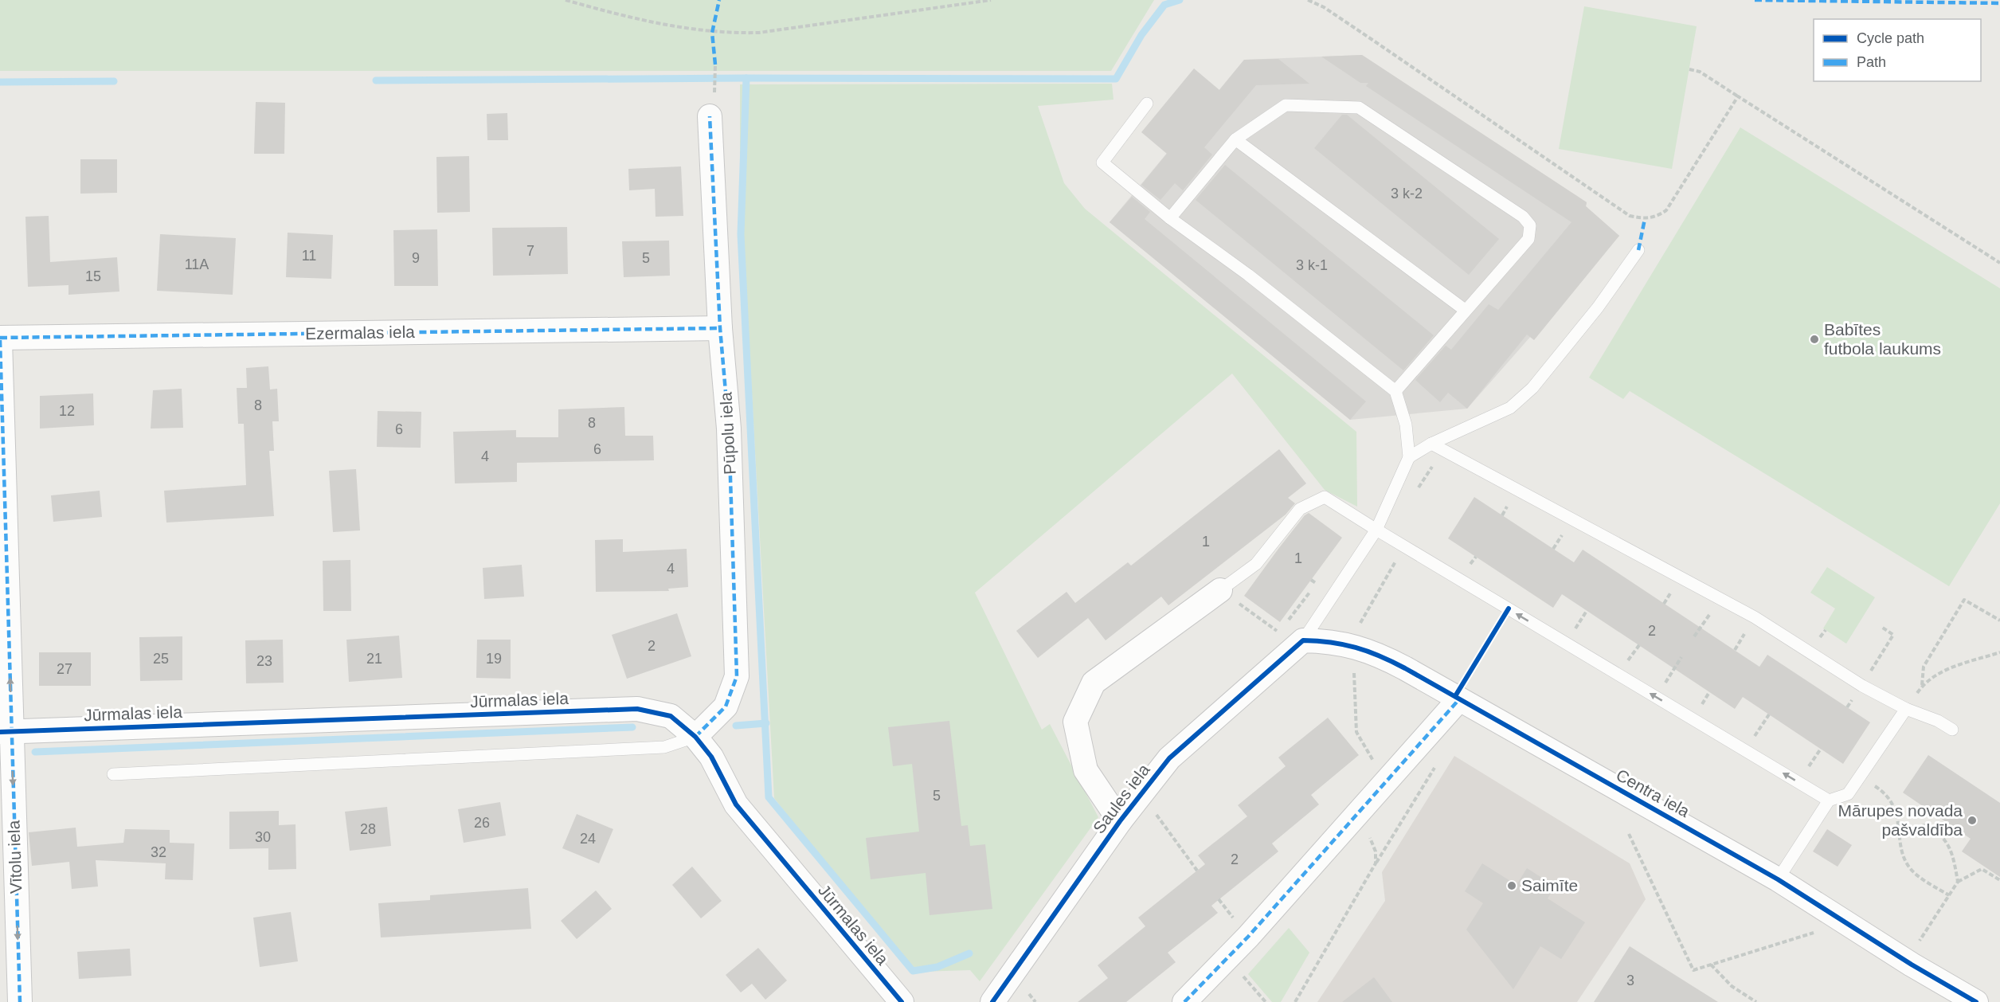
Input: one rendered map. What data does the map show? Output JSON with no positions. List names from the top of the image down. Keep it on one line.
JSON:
{"streets":{"street":["Ezermalas iela","Pūpolu iela","Jūrmalas iela","Centra iela","Saules iela","Vītolu iela"]},"crossings":[["Ezermalas iela","Pūpolu iela"],["Ezermalas iela","Vītolu iela"],["Pūpolu iela","Jūrmalas iela"],["Jūrmalas iela","Vītolu iela"],["Centra iela","Saules iela"]],"places":["Babītes futbola laukums","Mārupes novada pašvaldība","Saimīte"],"house_numbers":["3 k-2","7","11","9","5","11A","3 k-1","15","8","12","8","6","6","4","1","1","4","2","2","25","21","19","23","27","5","26","28","30","24","32","2","3"],"legend":["Cycle path","Path"]}
